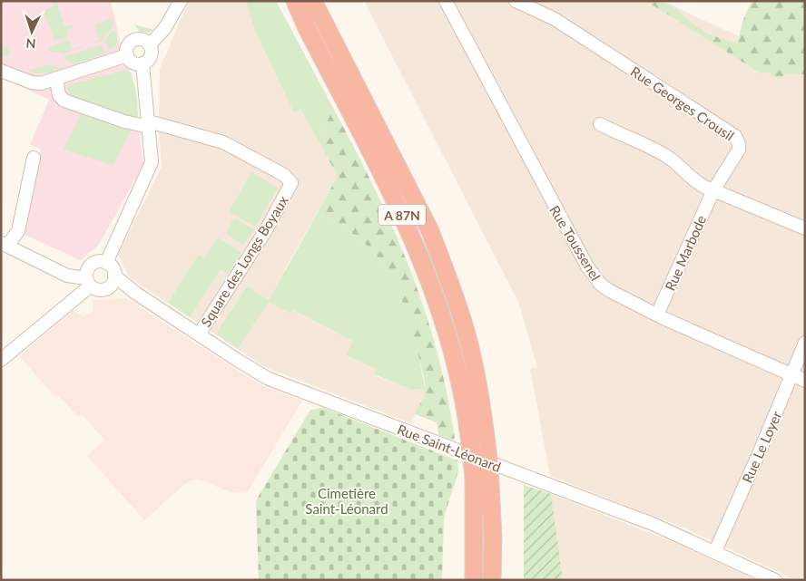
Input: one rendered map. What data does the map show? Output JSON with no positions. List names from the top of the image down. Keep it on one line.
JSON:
{"streets":{"highway":["A 87N"],"street":["Rue Georges Crousil","Rue Toussenel","Rue Marbode","Square des Longs Boyaux","Rue Le Loyer","Rue Saint-Léonard"]},"crossings":[["Rue Georges Crousil","Rue Marbode"],["Rue Toussenel","Rue Marbode"],["Rue Toussenel","Rue Le Loyer"],["Square des Longs Boyaux","Rue Saint-Léonard"],["Rue Le Loyer","Rue Saint-Léonard"]],"parks":["Cimetière Saint-Léonard"],"north":"bottom"}
